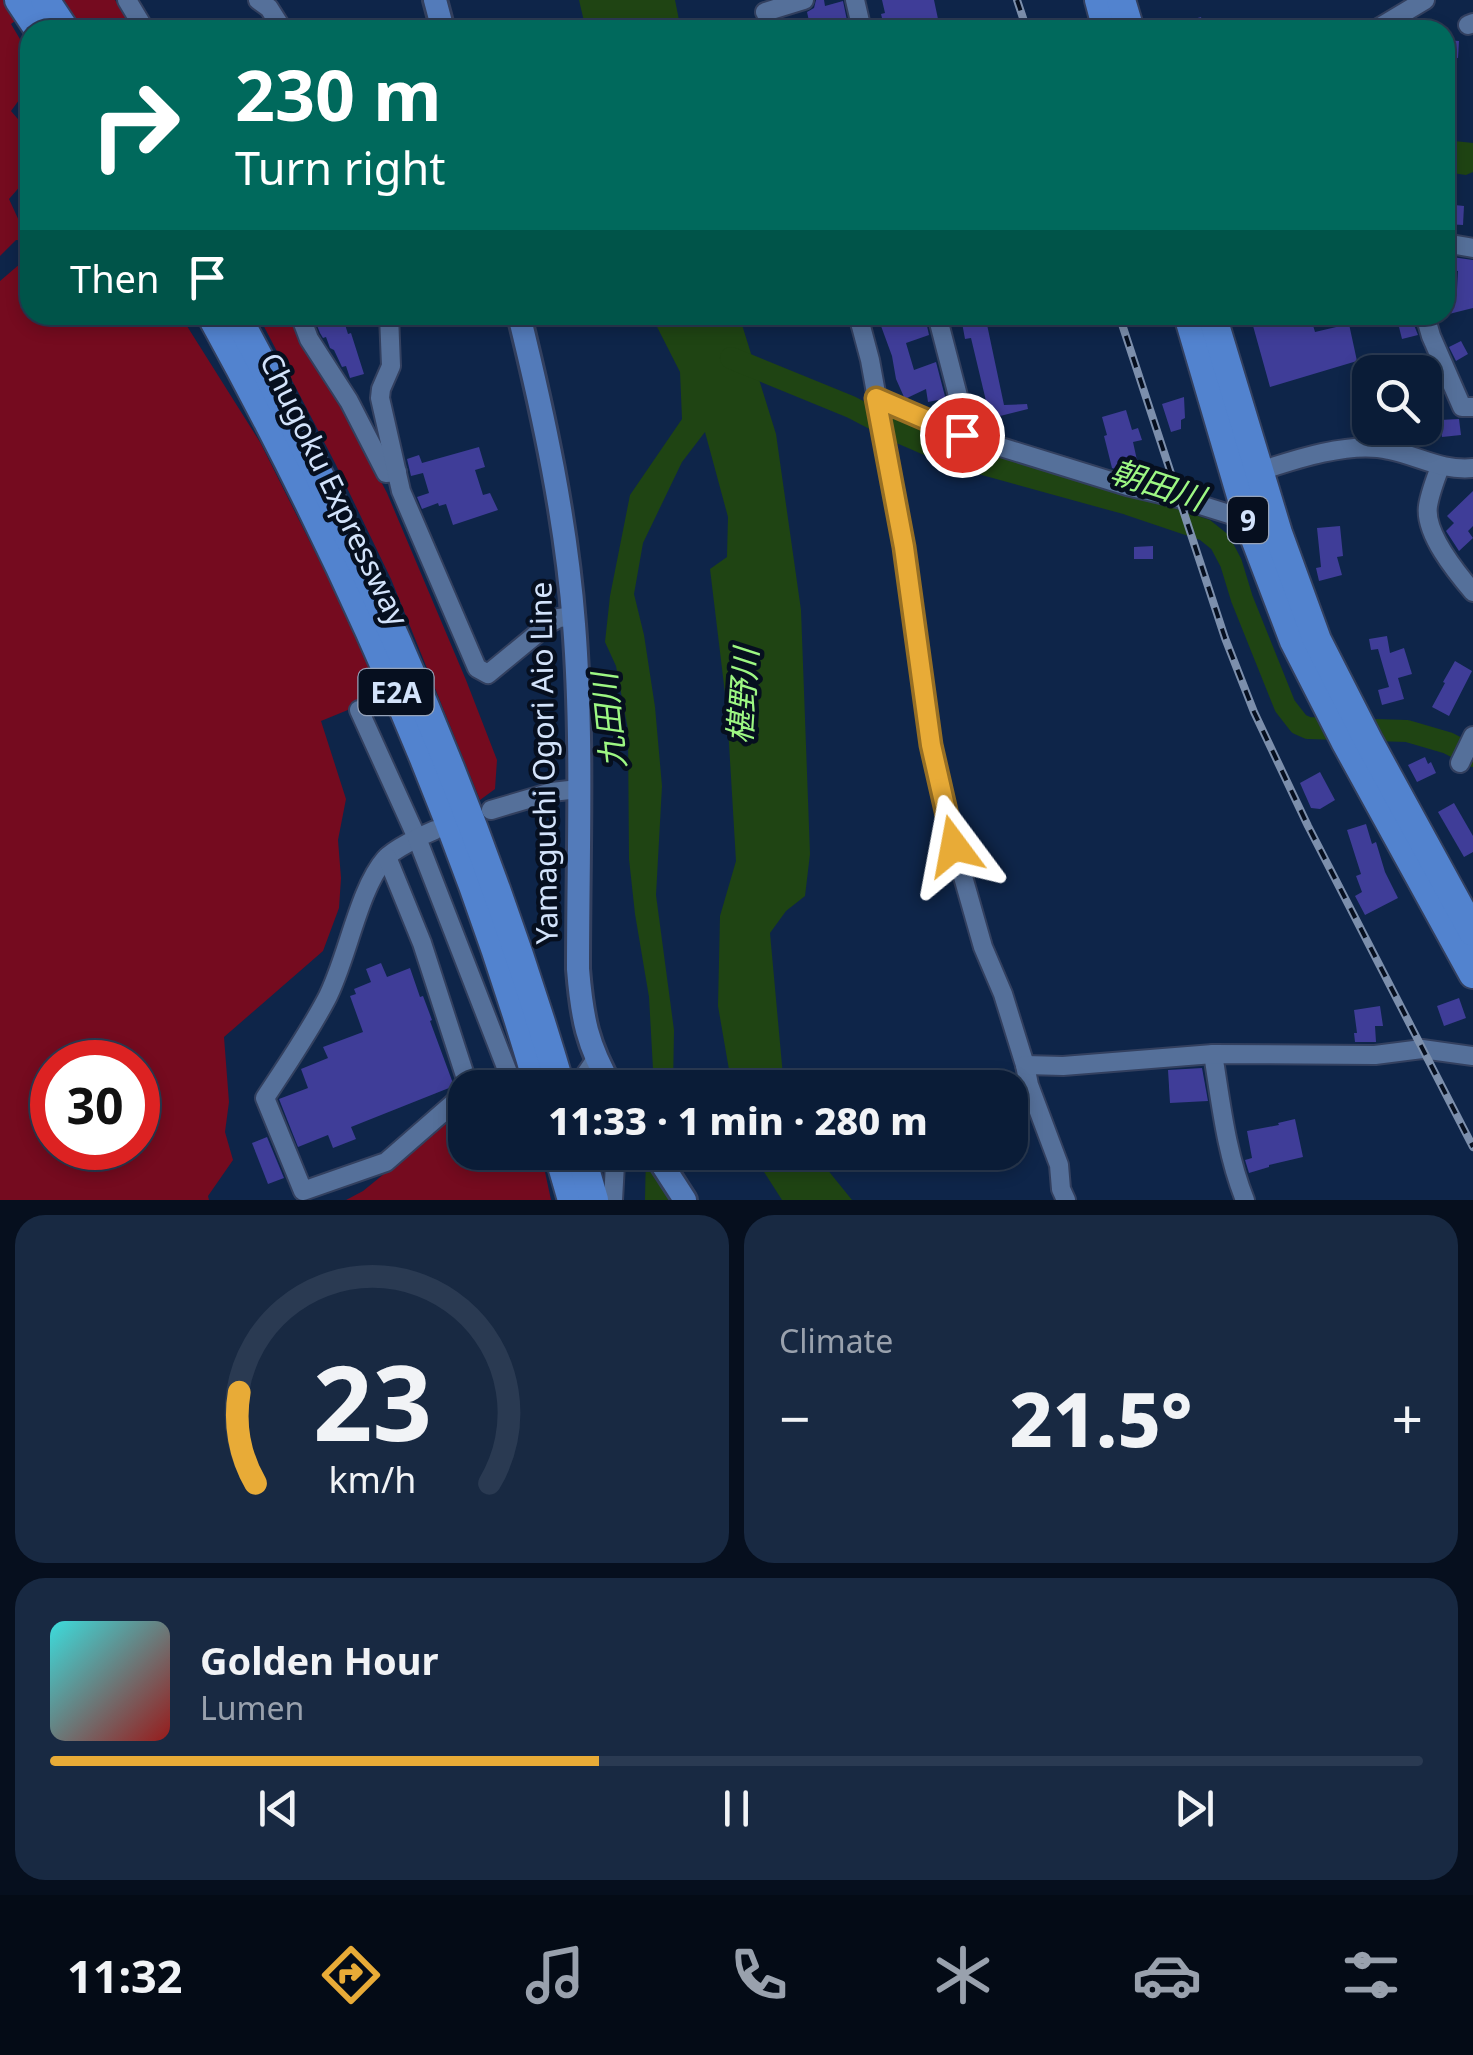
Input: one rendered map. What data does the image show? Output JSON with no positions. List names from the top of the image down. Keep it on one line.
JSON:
{"streets":{"highway":["Chugoku Expressway","9","E2A"],"main road":["Yamaguchi Ogori Aio Line"]},"water":["朝田川","椹野川","九田川"],"page":{"turn":["230 m","Turn right"],"then":"Then","limit":"30","trip":"11:33 · 1 min · 280 m","tile":"Climate","heat":["−","21.5°","+"],"song":["Golden Hour","Lumen"],"tabs":"11:32","gauge":["23","km/h"]}}
